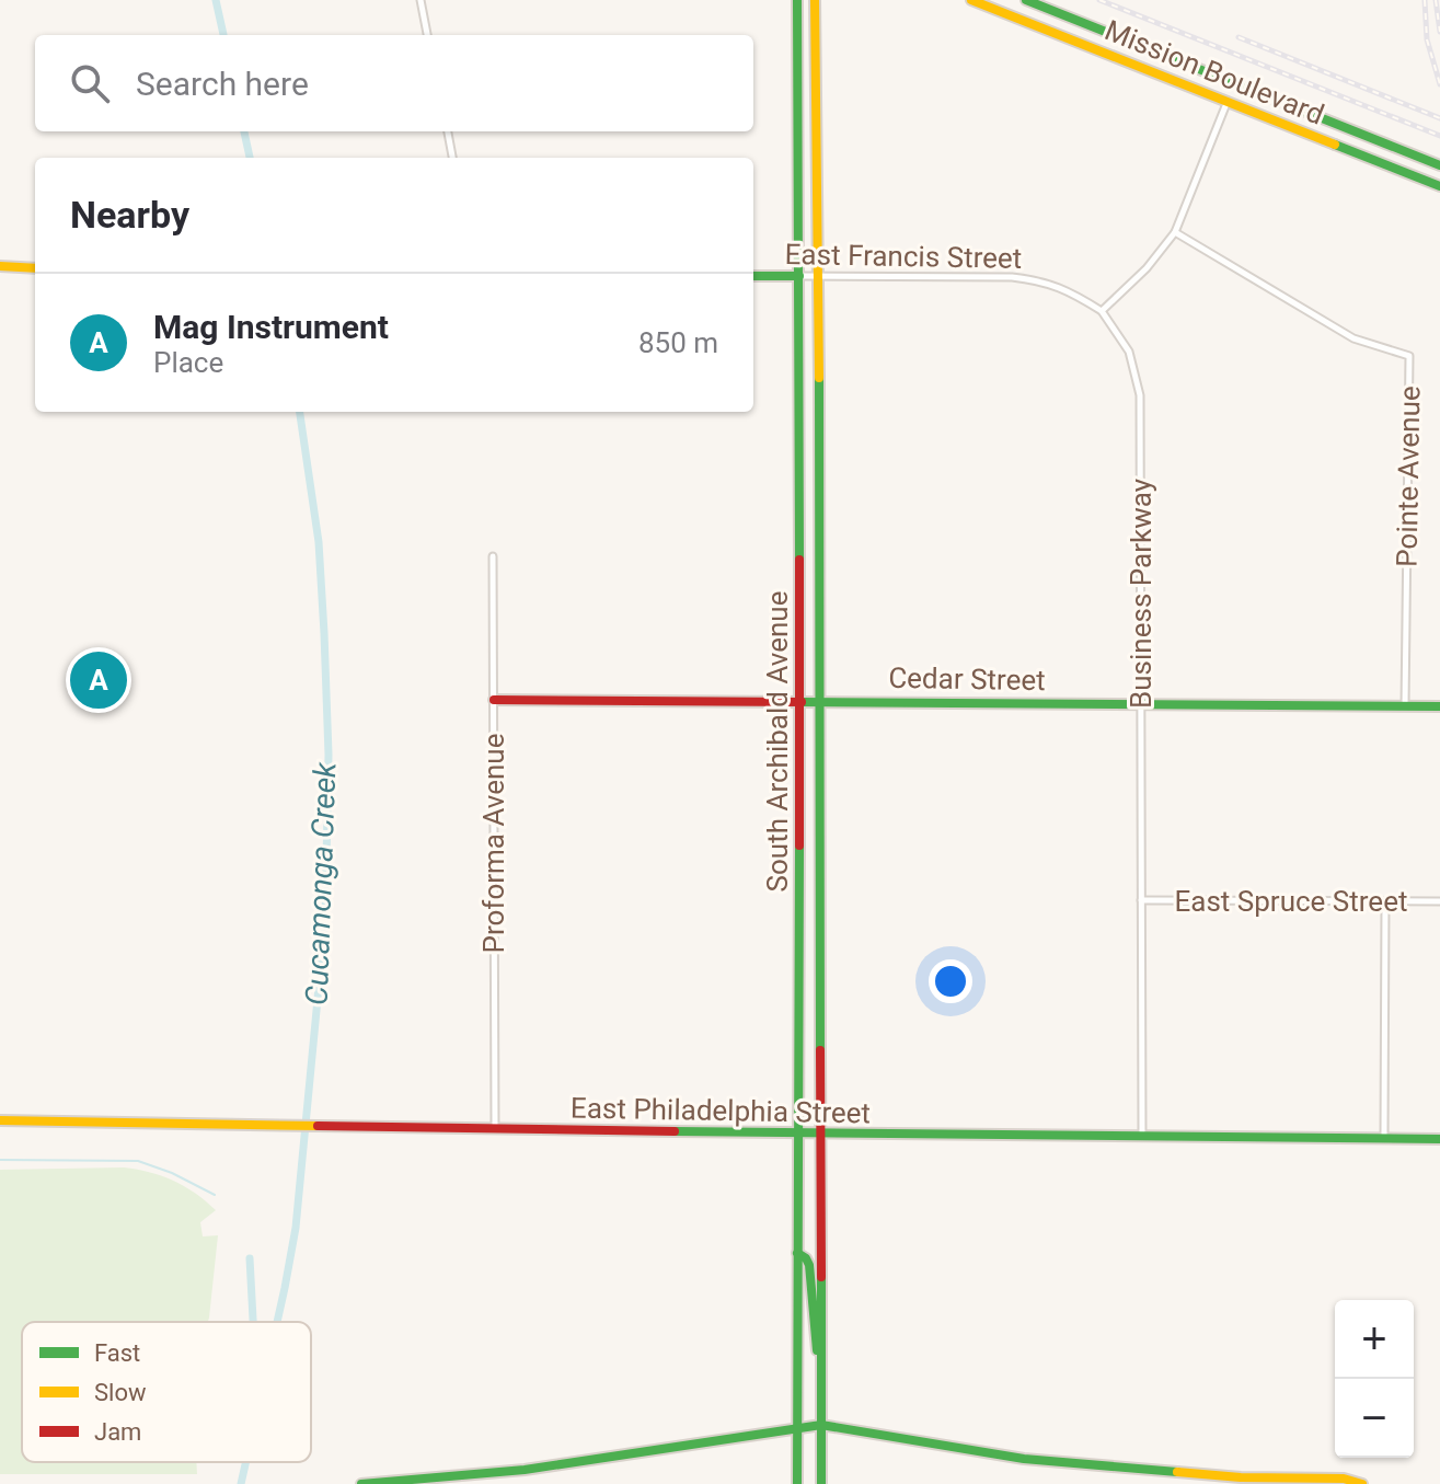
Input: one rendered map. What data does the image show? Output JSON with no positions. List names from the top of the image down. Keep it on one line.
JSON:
{"streets":{"main road":["Mission Boulevard","East Francis Street","Cedar Street","South Archibald Avenue","East Philadelphia Street"],"street":["Pointe Avenue","Business Parkway","Proforma Avenue","East Spruce Street"]},"crossings":[["East Francis Street","Business Parkway"],["East Francis Street","South Archibald Avenue"],["Pointe Avenue","Cedar Street"],["Business Parkway","Cedar Street"],["Business Parkway","East Spruce Street"],["Business Parkway","East Philadelphia Street"],["Cedar Street","South Archibald Avenue"],["Cedar Street","Proforma Avenue"],["South Archibald Avenue","East Philadelphia Street"],["Proforma Avenue","East Philadelphia Street"]],"water":["Cucamonga Creek"],"legend":["Fast","Slow","Jam"],"page":{"search":"Search here","heading":"Nearby","list":[{"mark":"A","name":"Mag Instrument","note":"Place","value":"850 m"}],"pins":"A","map_buttons":["+","−"]}}
